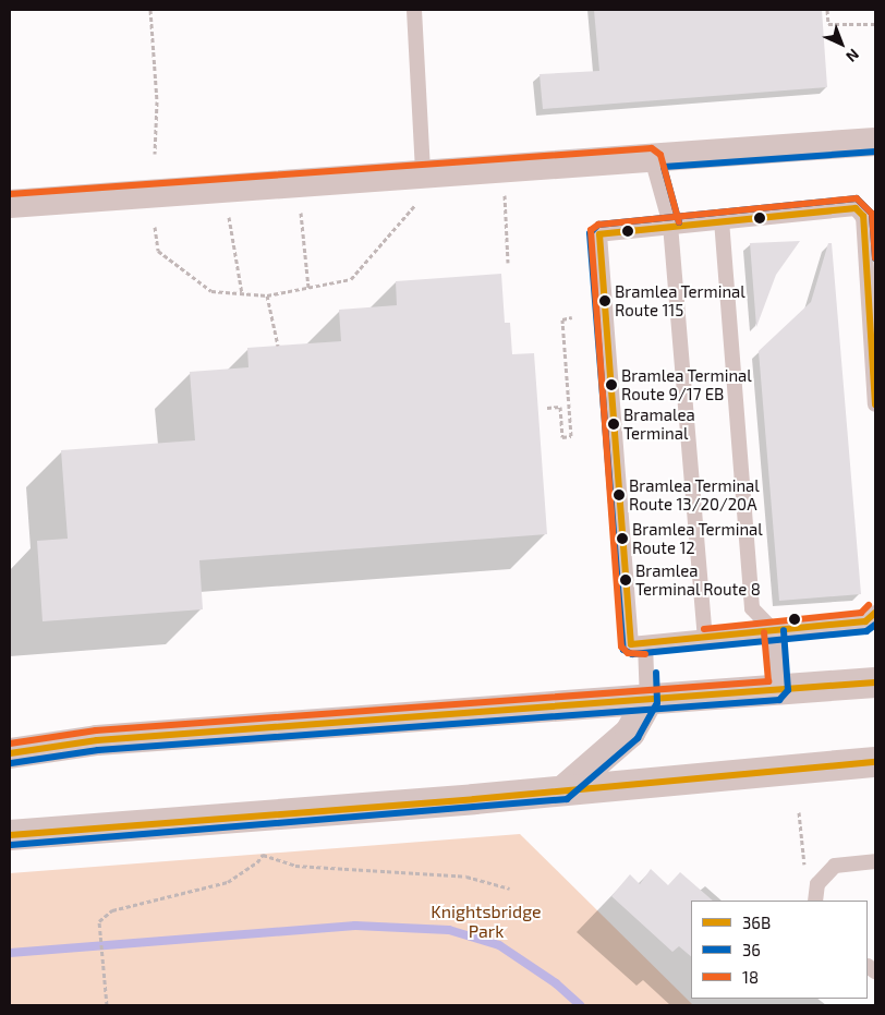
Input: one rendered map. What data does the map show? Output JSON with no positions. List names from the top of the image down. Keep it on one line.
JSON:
{"parks":["Knightsbridge Park"],"places":["Bramlea Terminal Route 115","Bramlea Terminal Route 9/17 EB","Bramalea Terminal","Bramlea Terminal Route 13/20/20A","Bramlea Terminal Route 12","Bramlea Terminal Route 8"],"lines":["transit line 18","transit line 36","transit line 36B"],"legend":["36B","36","18"],"north":"bottom right"}
